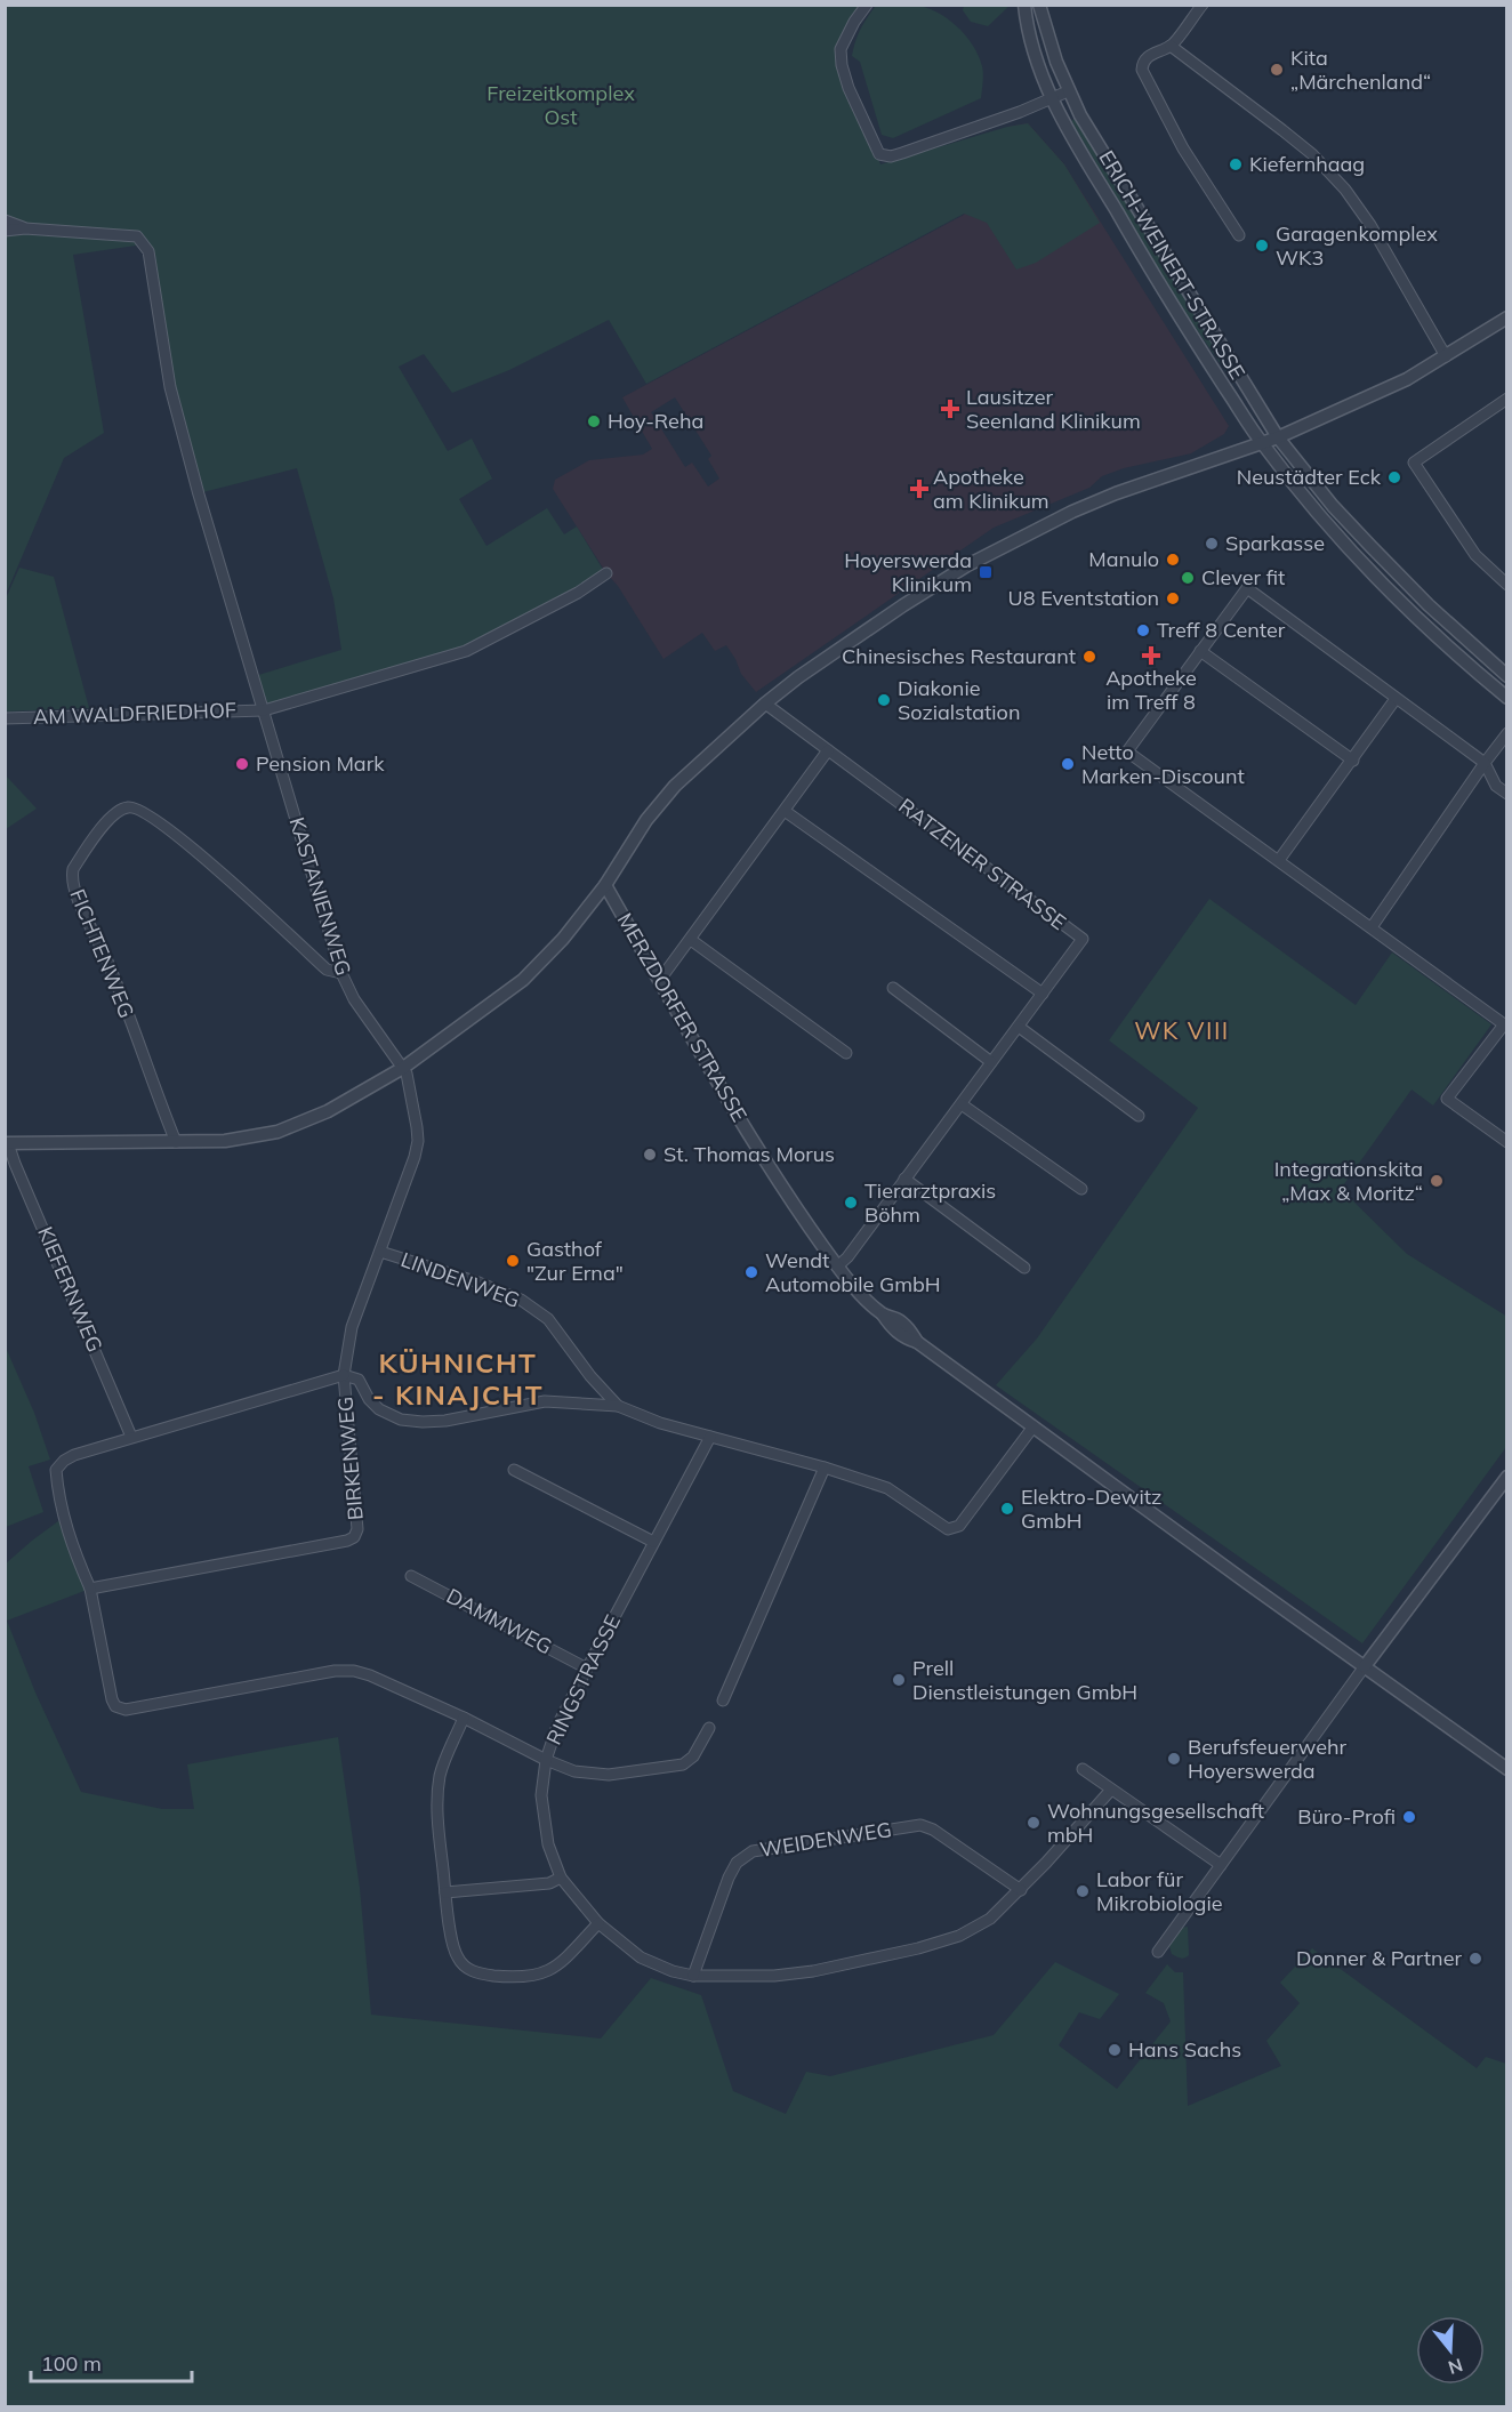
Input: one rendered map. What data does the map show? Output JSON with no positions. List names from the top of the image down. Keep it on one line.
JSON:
{"streets":{"street":["ERICH-WEINERT-STRASSE","AM WALDFRIEDHOF","RATZENER STRASSE","KASTANIENWEG","FICHTENWEG","MERZDORFER STRASSE","LINDENWEG","KIEFERNWEG","BIRKENWEG","DAMMWEG","RINGSTRASSE","WEIDENWEG"]},"crossings":[["AM WALDFRIEDHOF","KASTANIENWEG"],["RATZENER STRASSE","MERZDORFER STRASSE"],["KASTANIENWEG","FICHTENWEG"],["KASTANIENWEG","LINDENWEG"],["MERZDORFER STRASSE","LINDENWEG"],["LINDENWEG","BIRKENWEG"],["LINDENWEG","RINGSTRASSE"],["KIEFERNWEG","BIRKENWEG"],["DAMMWEG","RINGSTRASSE"],["RINGSTRASSE","WEIDENWEG"]],"districts":["WK VIII","KÜHNICHT - KINAJCHT"],"parks":["Freizeitkomplex Ost"],"places":{"other":["Kita „Märchenland“","Kiefernhaag","Garagenkomplex WK3","Hoy-Reha","Neustädter Eck","Sparkasse","Manulo","Clever fit","U8 Eventstation","Treff 8 Center","Chinesisches Restaurant","Diakonie Sozialstation","Pension Mark","Netto Marken-Discount","St. Thomas Morus","Integrationskita „Max & Moritz“","Tierarztpraxis Böhm","Gasthof \"Zur Erna\"","Wendt Automobile GmbH","Elektro-Dewitz GmbH","Prell Dienstleistungen GmbH","Berufsfeuerwehr Hoyerswerda","Büro-Profi","Wohnungsgesellschaft mbH","Labor für Mikrobiologie","Donner & Partner","Hans Sachs"],"health":["Lausitzer Seenland Klinikum","Apotheke am Klinikum","Apotheke im Treff 8"],"transit":["Hoyerswerda Klinikum"]},"scale_bar":"100 m","north":"bottom"}
